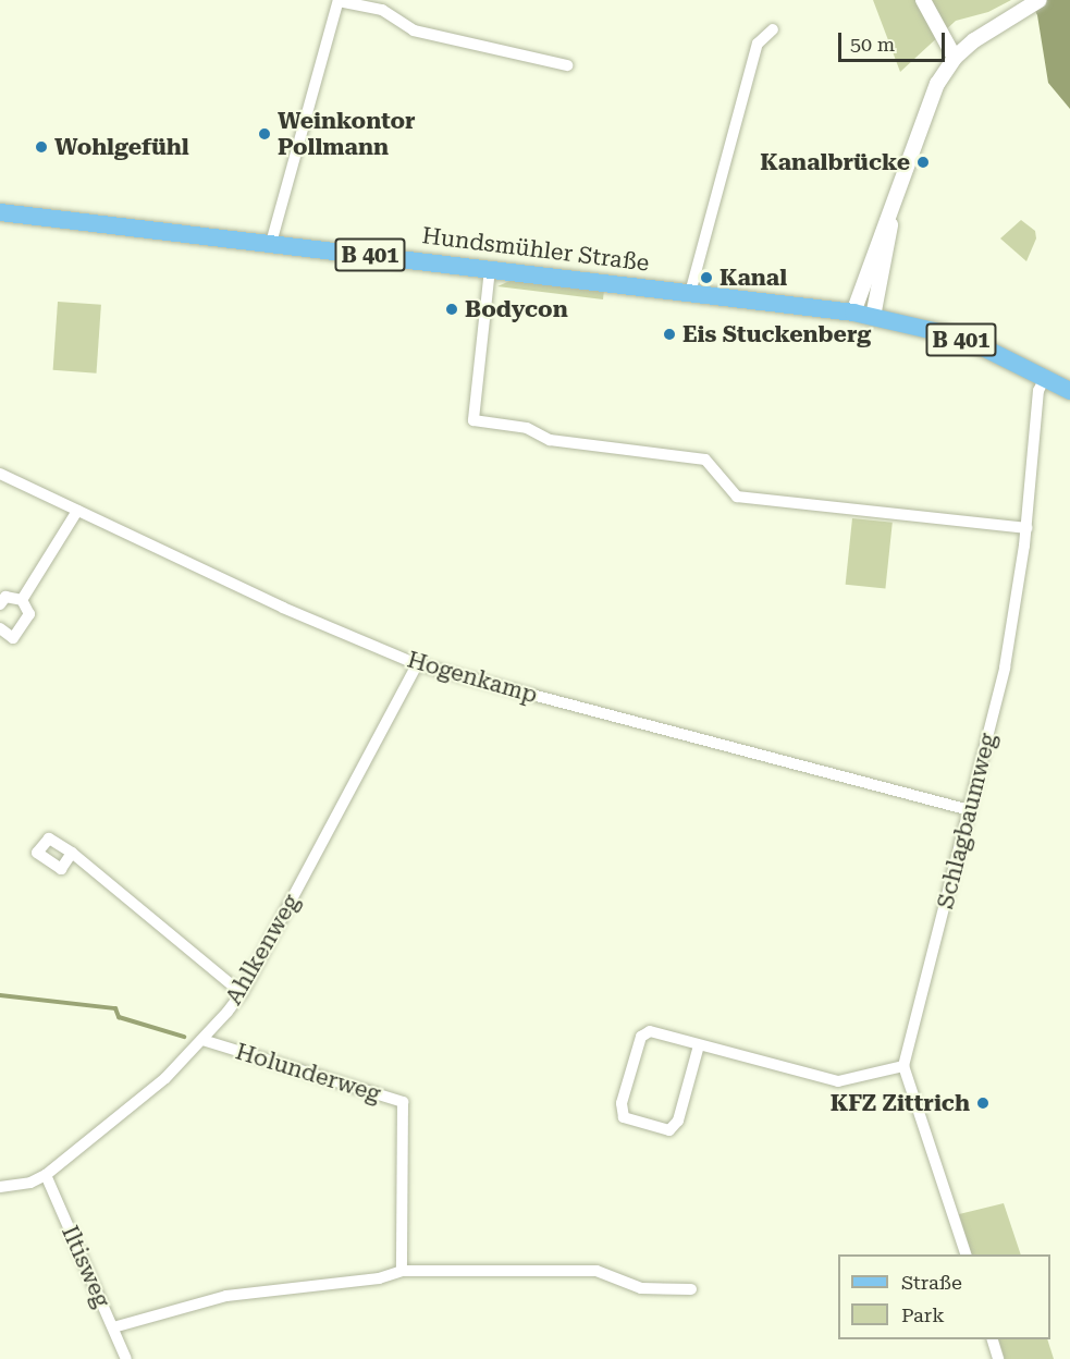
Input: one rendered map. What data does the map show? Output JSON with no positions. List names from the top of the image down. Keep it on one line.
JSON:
{"streets":{"main road":["Hundsmühler Straße","B 401"],"street":["Hogenkamp","Schlagbaumweg","Ahlkenweg","Holunderweg","Iltisweg"]},"crossings":[["Hundsmühler Straße","B 401"],["B 401","Schlagbaumweg"],["Hogenkamp","Schlagbaumweg"],["Hogenkamp","Ahlkenweg"],["Ahlkenweg","Holunderweg"],["Ahlkenweg","Iltisweg"]],"places":["Weinkontor Pollmann","Wohlgefühl","Kanalbrücke","Kanal","Bodycon","Eis Stuckenberg","KFZ Zittrich"],"legend":["Straße","Park"],"scale_bar":"50 m"}
